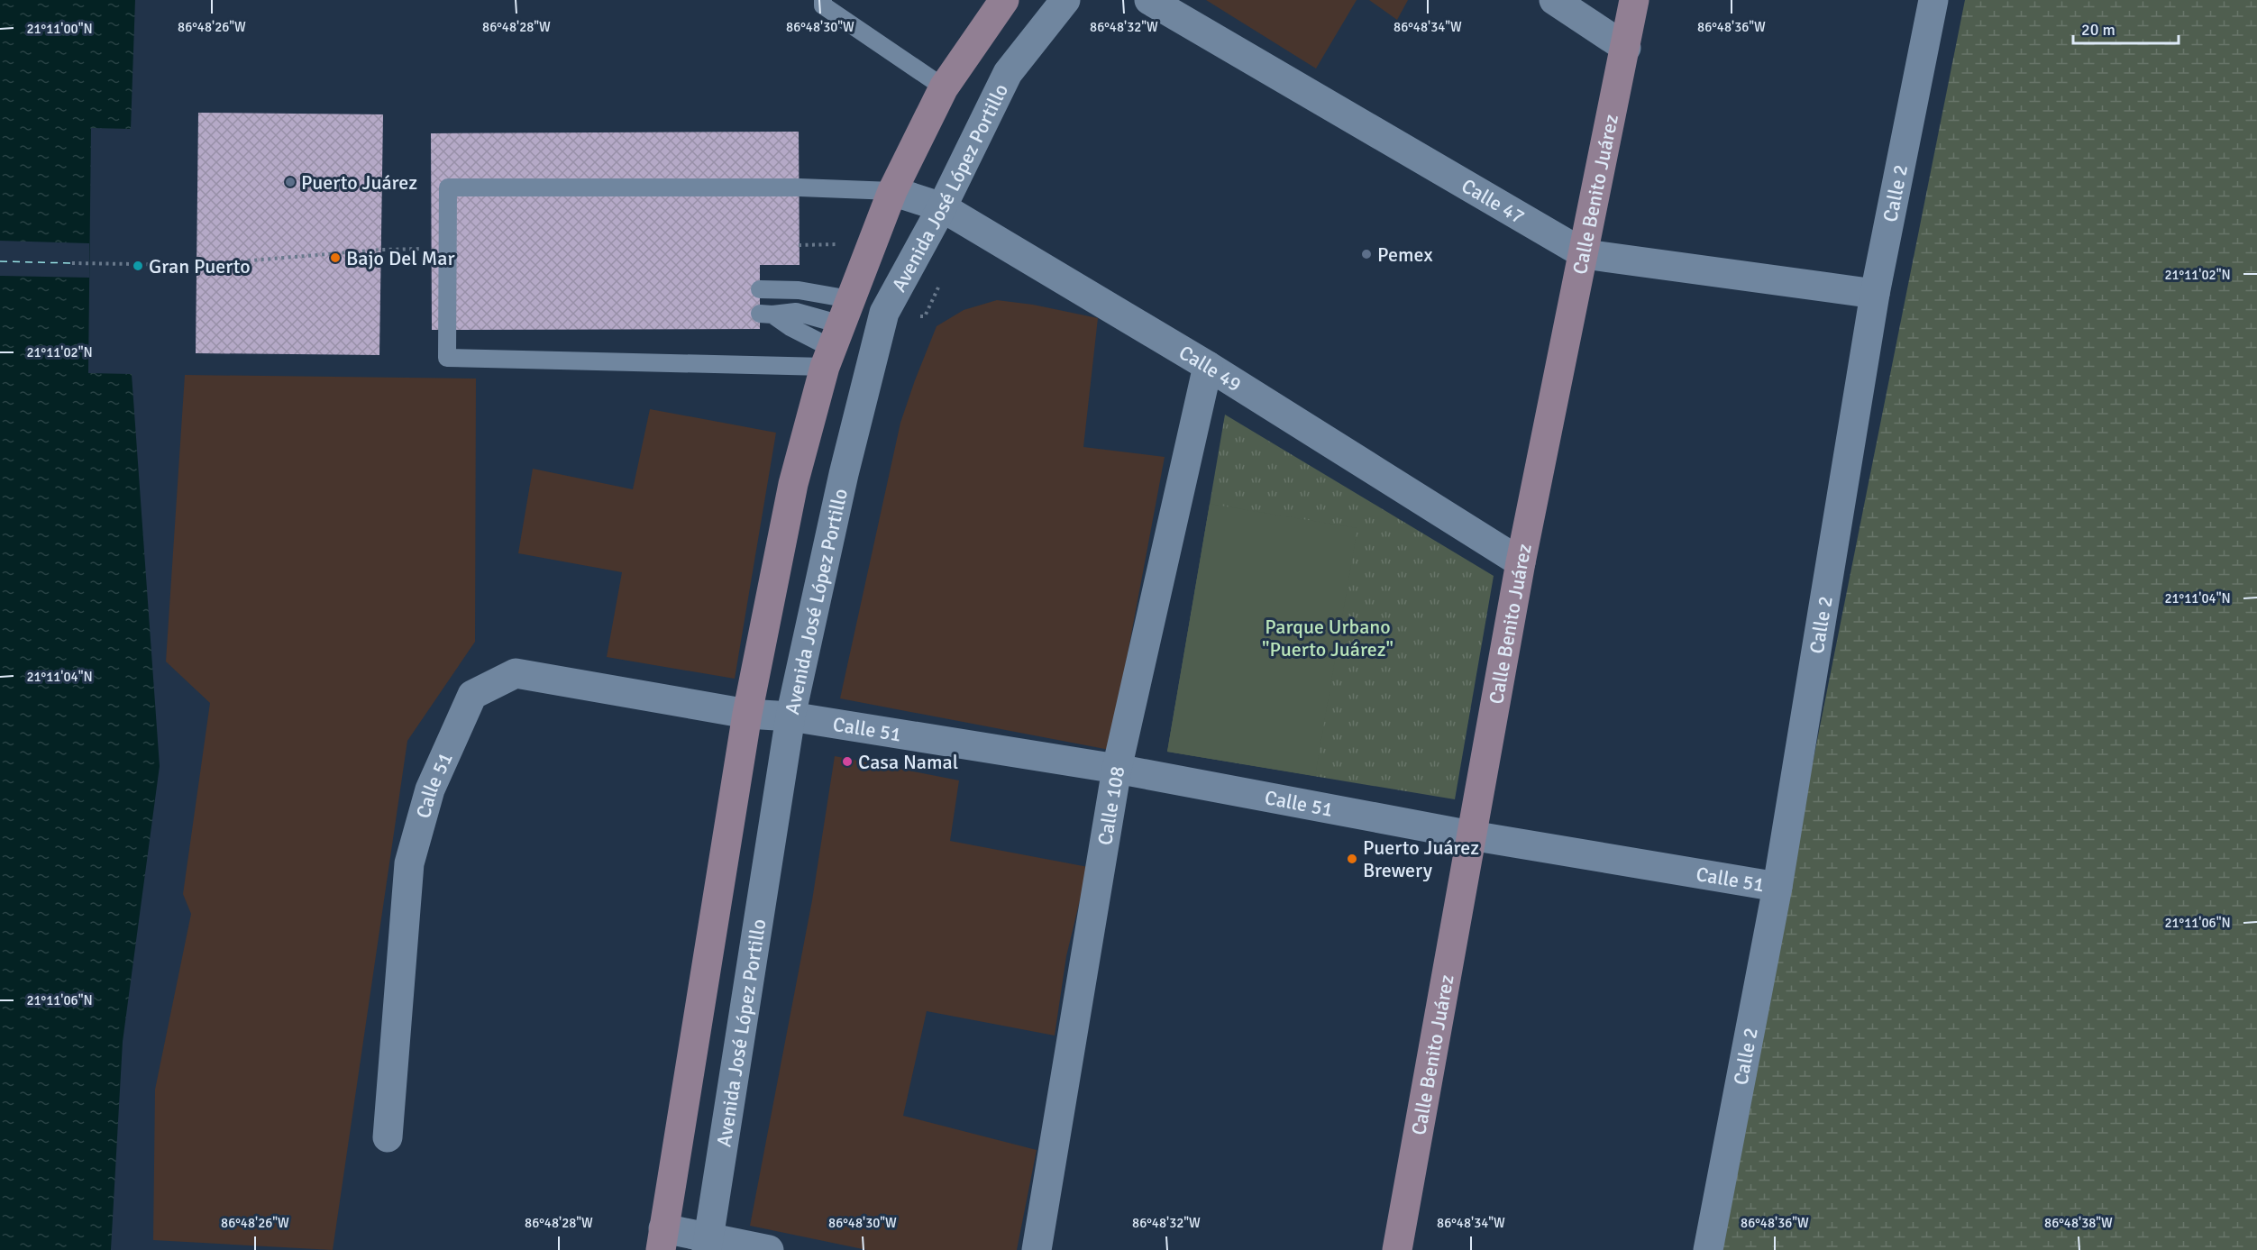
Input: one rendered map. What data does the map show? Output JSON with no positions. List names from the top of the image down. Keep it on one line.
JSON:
{"streets":{"street":["Avenida José López Portillo","Calle 2","Calle Benito Juárez","Calle 47","Calle 49","Calle 51","Calle 108"]},"crossings":[["Avenida José López Portillo","Calle 49"],["Avenida José López Portillo","Calle 51"],["Calle 2","Calle 47"],["Calle 2","Calle 51"],["Calle Benito Juárez","Calle 47"],["Calle Benito Juárez","Calle 49"],["Calle Benito Juárez","Calle 51"],["Calle 49","Calle 108"],["Calle 51","Calle 108"]],"parks":["Parque Urbano \"Puerto Juárez\""],"places":["Puerto Juárez","Pemex","Bajo Del Mar","Gran Puerto","Casa Namal","Puerto Juárez Brewery"],"scale_bar":"20 m","coordinates":["86°48'26\"W","86°48'28\"W","86°48'30\"W","86°48'32\"W","86°48'34\"W","86°48'36\"W","21°11'00\"N","21°11'02\"N","21°11'04\"N","21°11'06\"N","86°48'38\"W"]}
